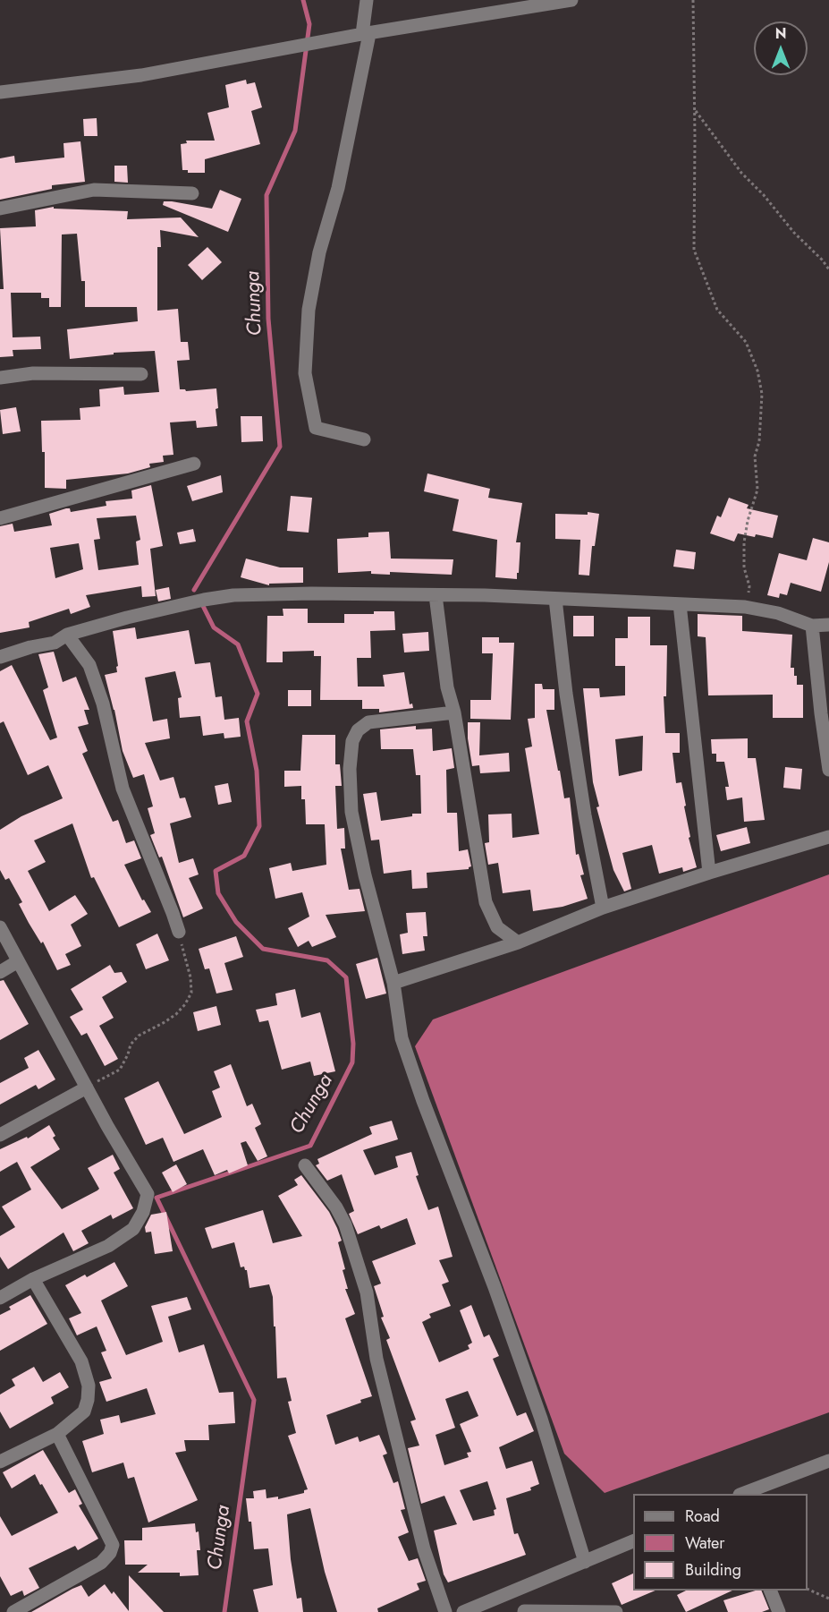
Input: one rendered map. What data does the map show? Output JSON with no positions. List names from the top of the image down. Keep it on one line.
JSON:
{"water":["Chunga"],"legend":["Road","Water","Building"],"north":"top"}
